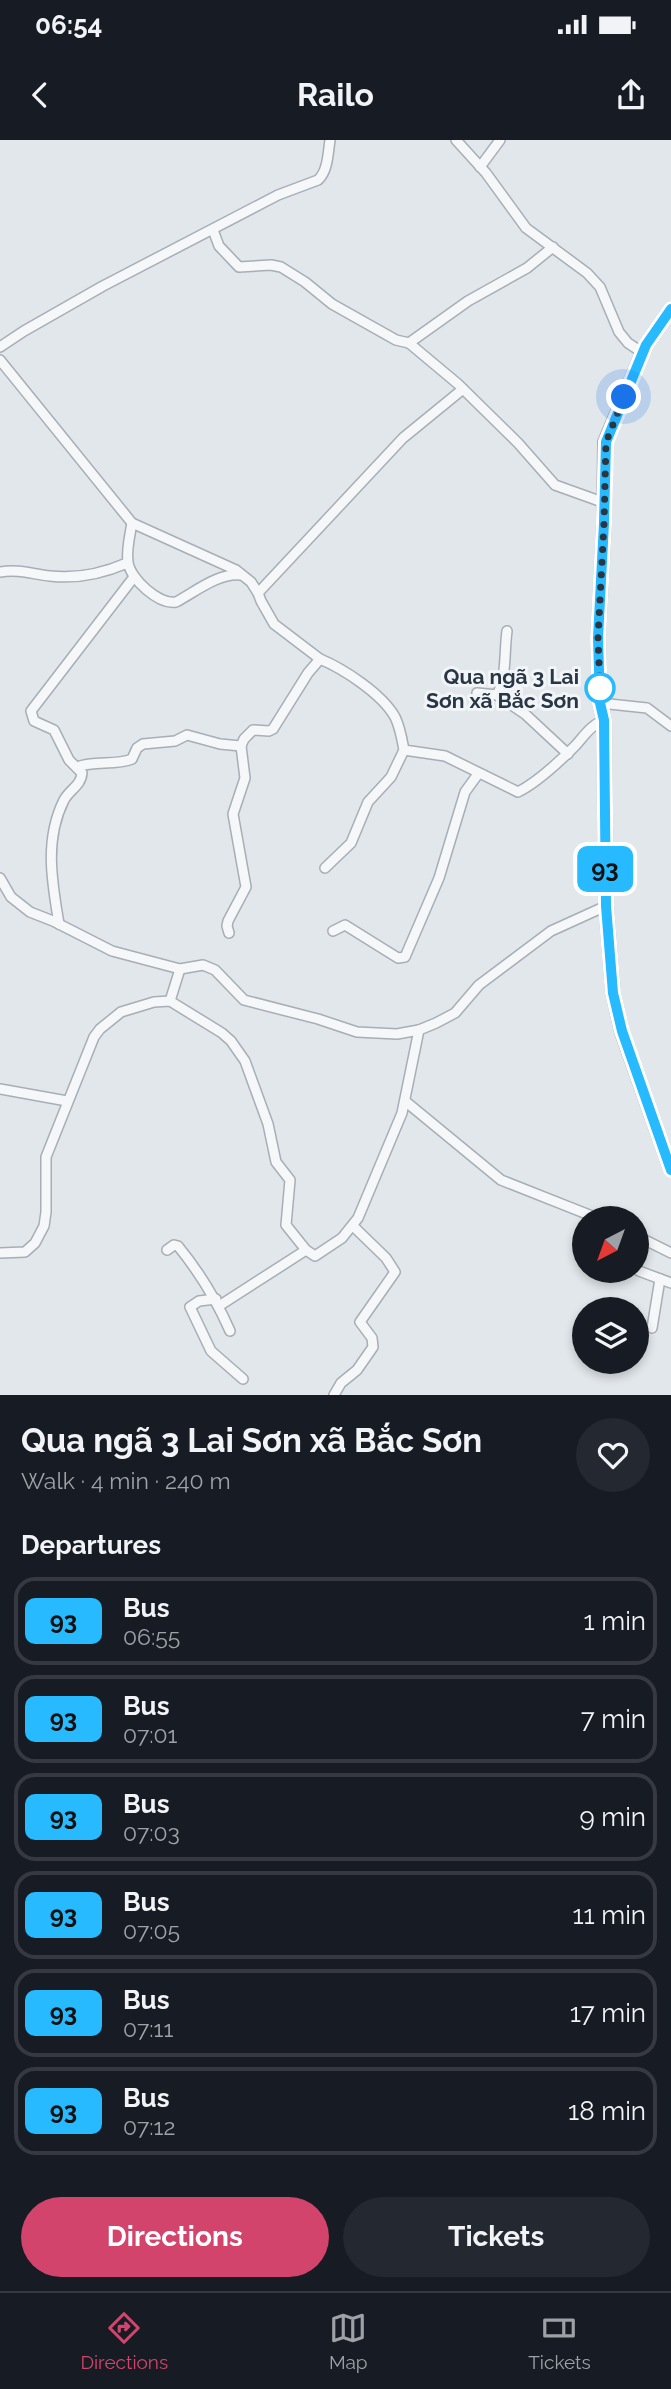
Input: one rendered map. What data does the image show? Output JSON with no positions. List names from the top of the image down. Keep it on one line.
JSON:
{"places":["Qua ngã 3 Lai Sơn xã Bắc Sơn"],"lines":["bus line 93"],"north":"bottom left","page":{"status":"06:54","header":"Railo","on_map":"93","heading":[["Qua ngã 3 Lai Sơn xã Bắc Sơn","Walk · 4 min · 240 m"],"Departures"],"list":[{"mark":"93","name":"Bus","note":"06:55","value":"1 min"},{"mark":"93","name":"Bus","note":"07:01","value":"7 min"},{"mark":"93","name":"Bus","note":"07:03","value":"9 min"},{"mark":"93","name":"Bus","note":"07:05","value":"11 min"},{"mark":"93","name":"Bus","note":"07:11","value":"17 min"},{"mark":"93","name":"Bus","note":"07:12","value":"18 min"}],"buttons":["Directions","Tickets"],"tabs":["Directions","Map","Tickets"]}}
